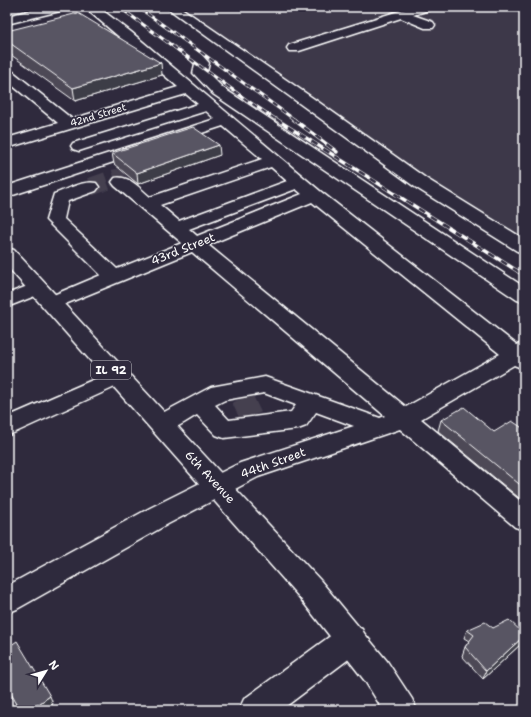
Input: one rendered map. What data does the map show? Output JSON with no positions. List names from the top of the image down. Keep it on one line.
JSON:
{"streets":{"street":["42nd Street","43rd Street","IL 92","44th Street","6th Avenue"]},"crossings":[["43rd Street","6th Avenue"],["44th Street","6th Avenue"]],"north":"top right"}
